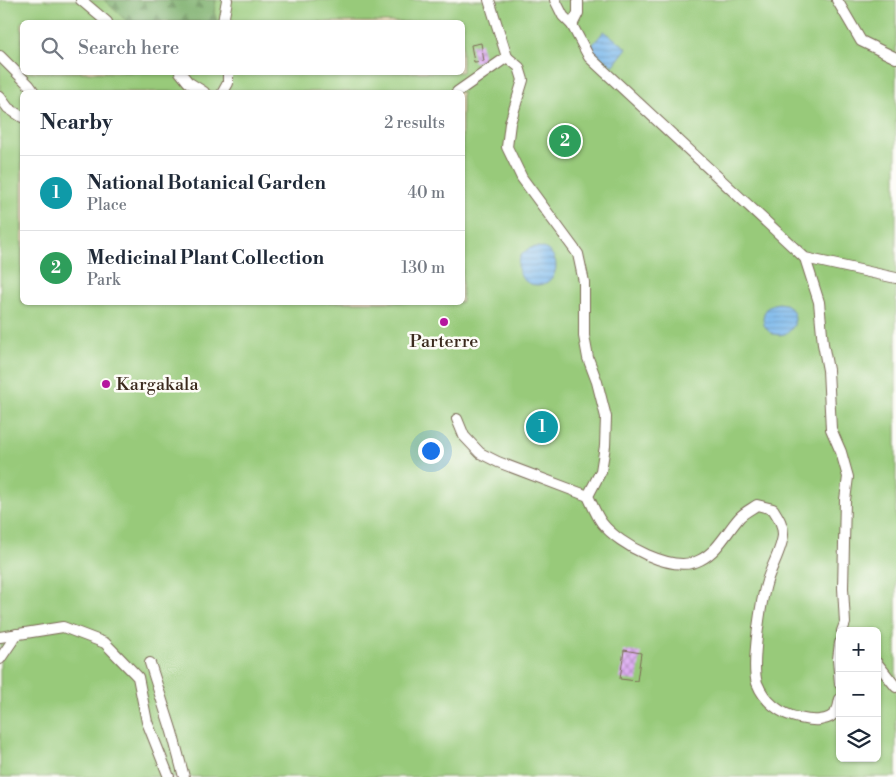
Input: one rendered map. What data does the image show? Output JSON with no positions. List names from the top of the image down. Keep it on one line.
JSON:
{"places":["Parterre","Kargakala"],"page":{"search":"Search here","heading":["Nearby","2 results"],"pins":["2","1"],"list":[{"mark":"1","name":"National Botanical Garden","note":"Place","value":"40 m"},{"mark":"2","name":"Medicinal Plant Collection","note":"Park","value":"130 m"}],"map_buttons":["+","−"]}}
